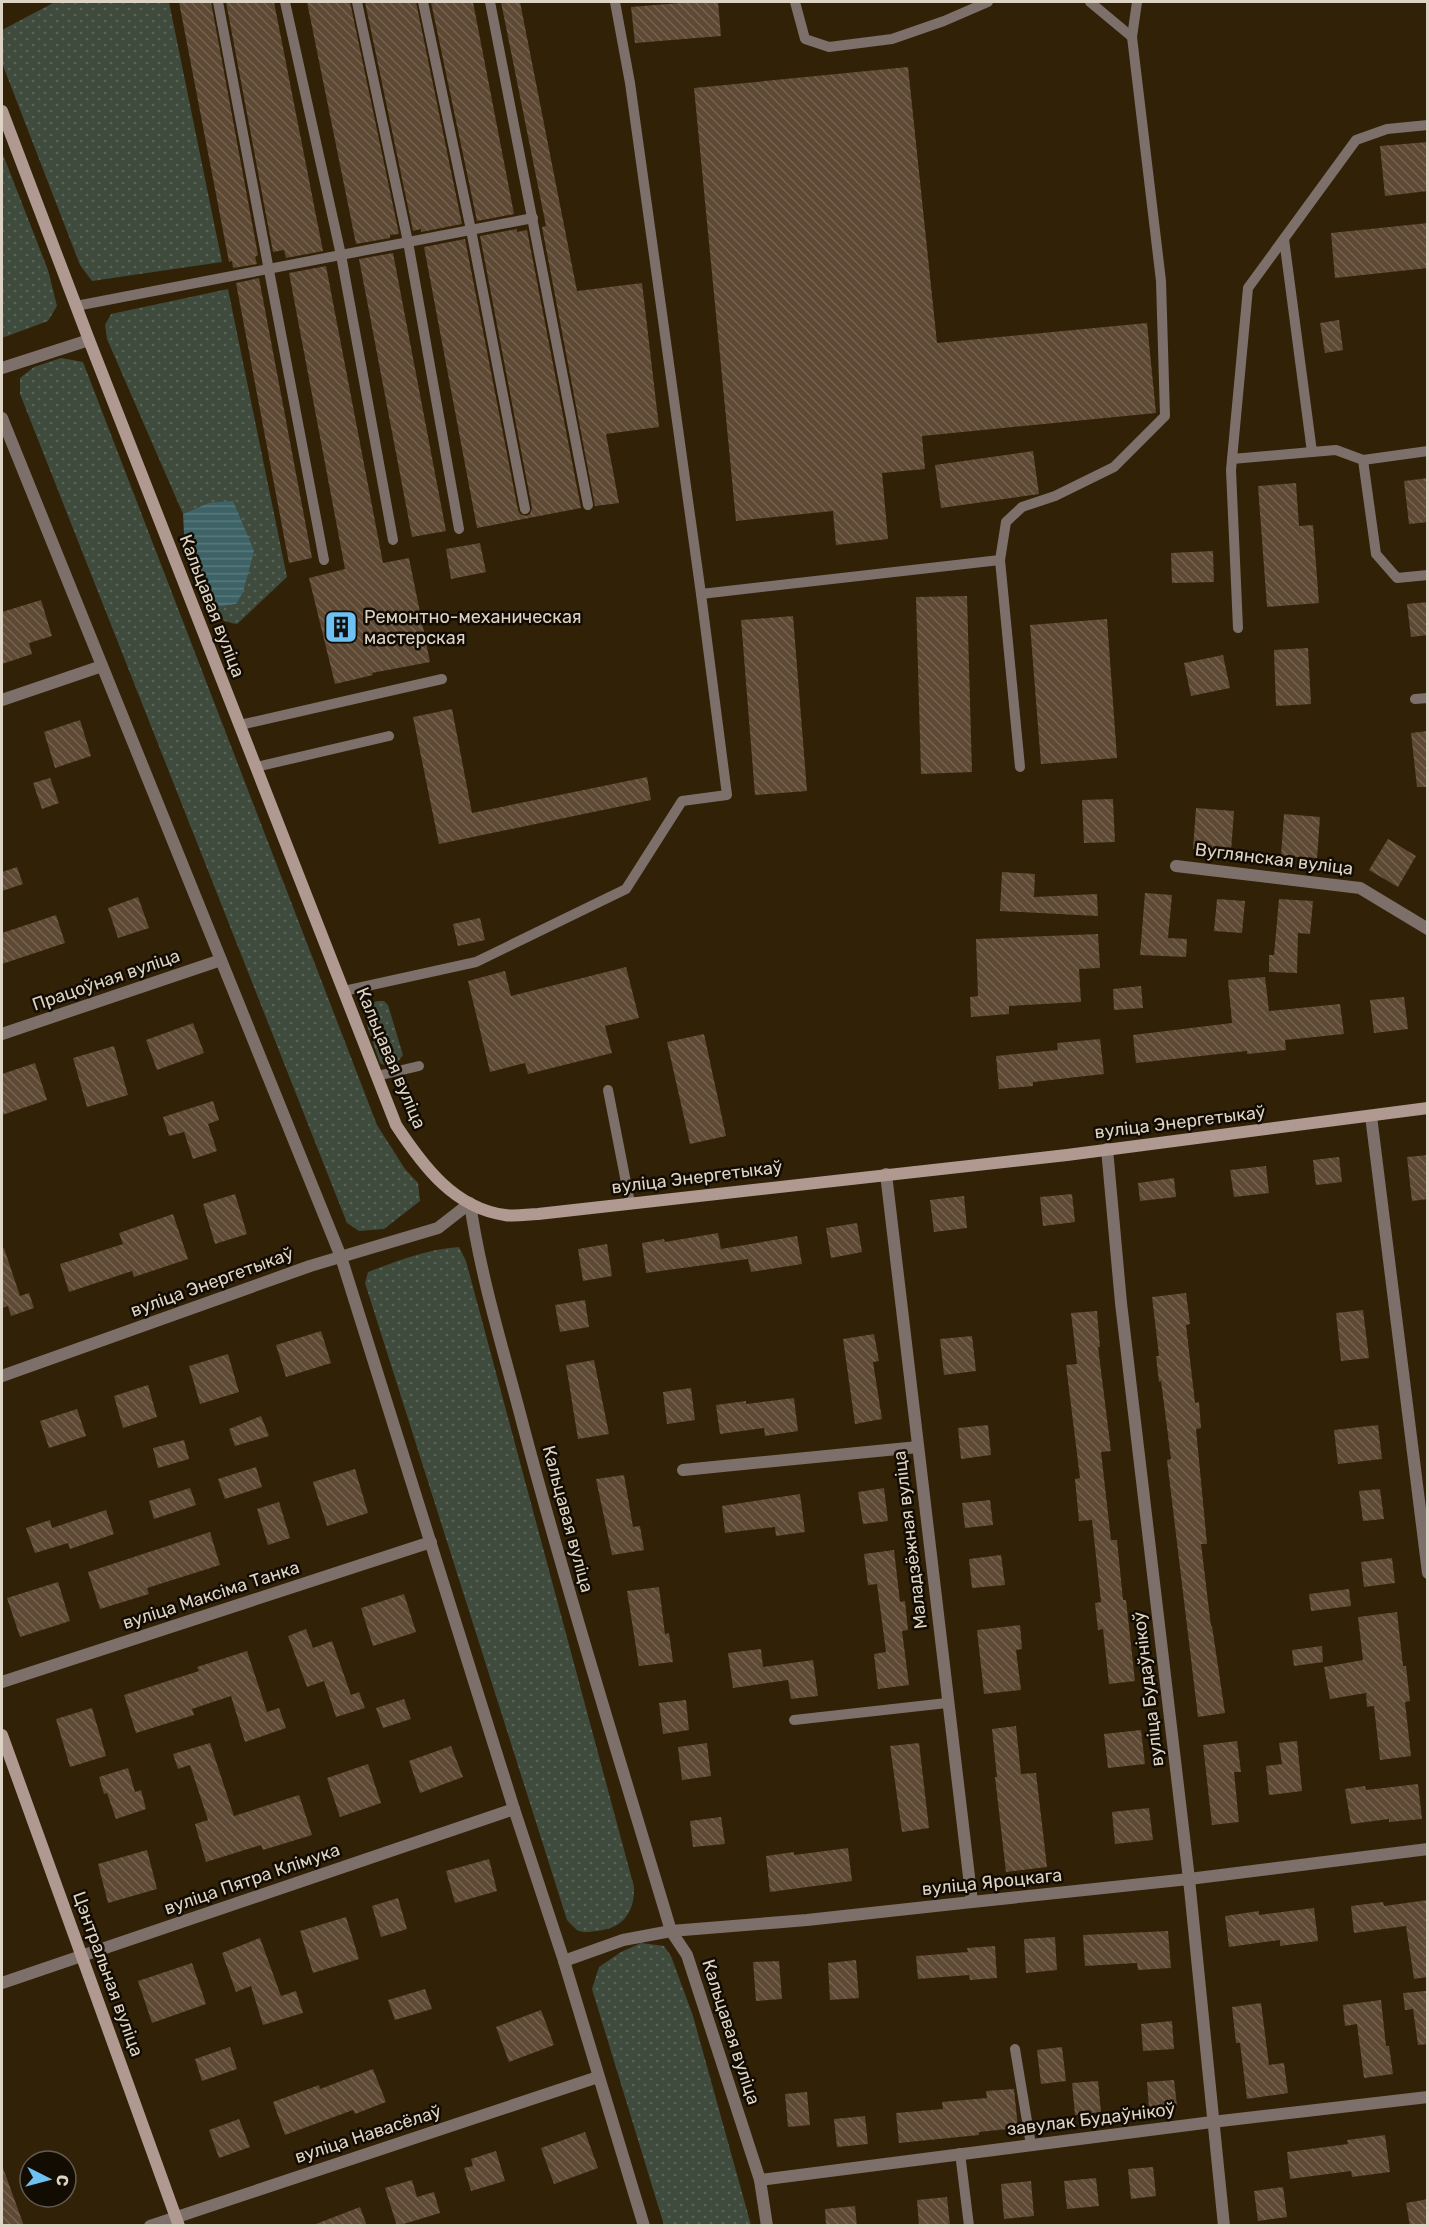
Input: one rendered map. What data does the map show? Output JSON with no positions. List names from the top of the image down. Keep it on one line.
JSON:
{"streets":{"street":["Кальцавая вуліца","Вуглянская вуліца","Працоўная вуліца","вуліца Энергетыкаў","Маладзёжная вуліца","вуліца Максіма Танка","вуліца Будаўнікоў","вуліца Пятра Клімука","вуліца Яроцкага","Цэнтральная вуліца","завулак Будаўнікоў","вуліца Навасёлаў"]},"crossings":[["Кальцавая вуліца","вуліца Энергетыкаў"],["Кальцавая вуліца","вуліца Яроцкага"],["Кальцавая вуліца","завулак Будаўнікоў"],["вуліца Энергетыкаў","Маладзёжная вуліца"],["вуліца Энергетыкаў","вуліца Будаўнікоў"],["Маладзёжная вуліца","вуліца Яроцкага"],["вуліца Будаўнікоў","вуліца Яроцкага"],["вуліца Будаўнікоў","завулак Будаўнікоў"],["вуліца Пятра Клімука","Цэнтральная вуліца"],["Цэнтральная вуліца","вуліца Навасёлаў"]],"places":{"building":["Ремонтно-механическая мастерская"]},"north":"right"}
